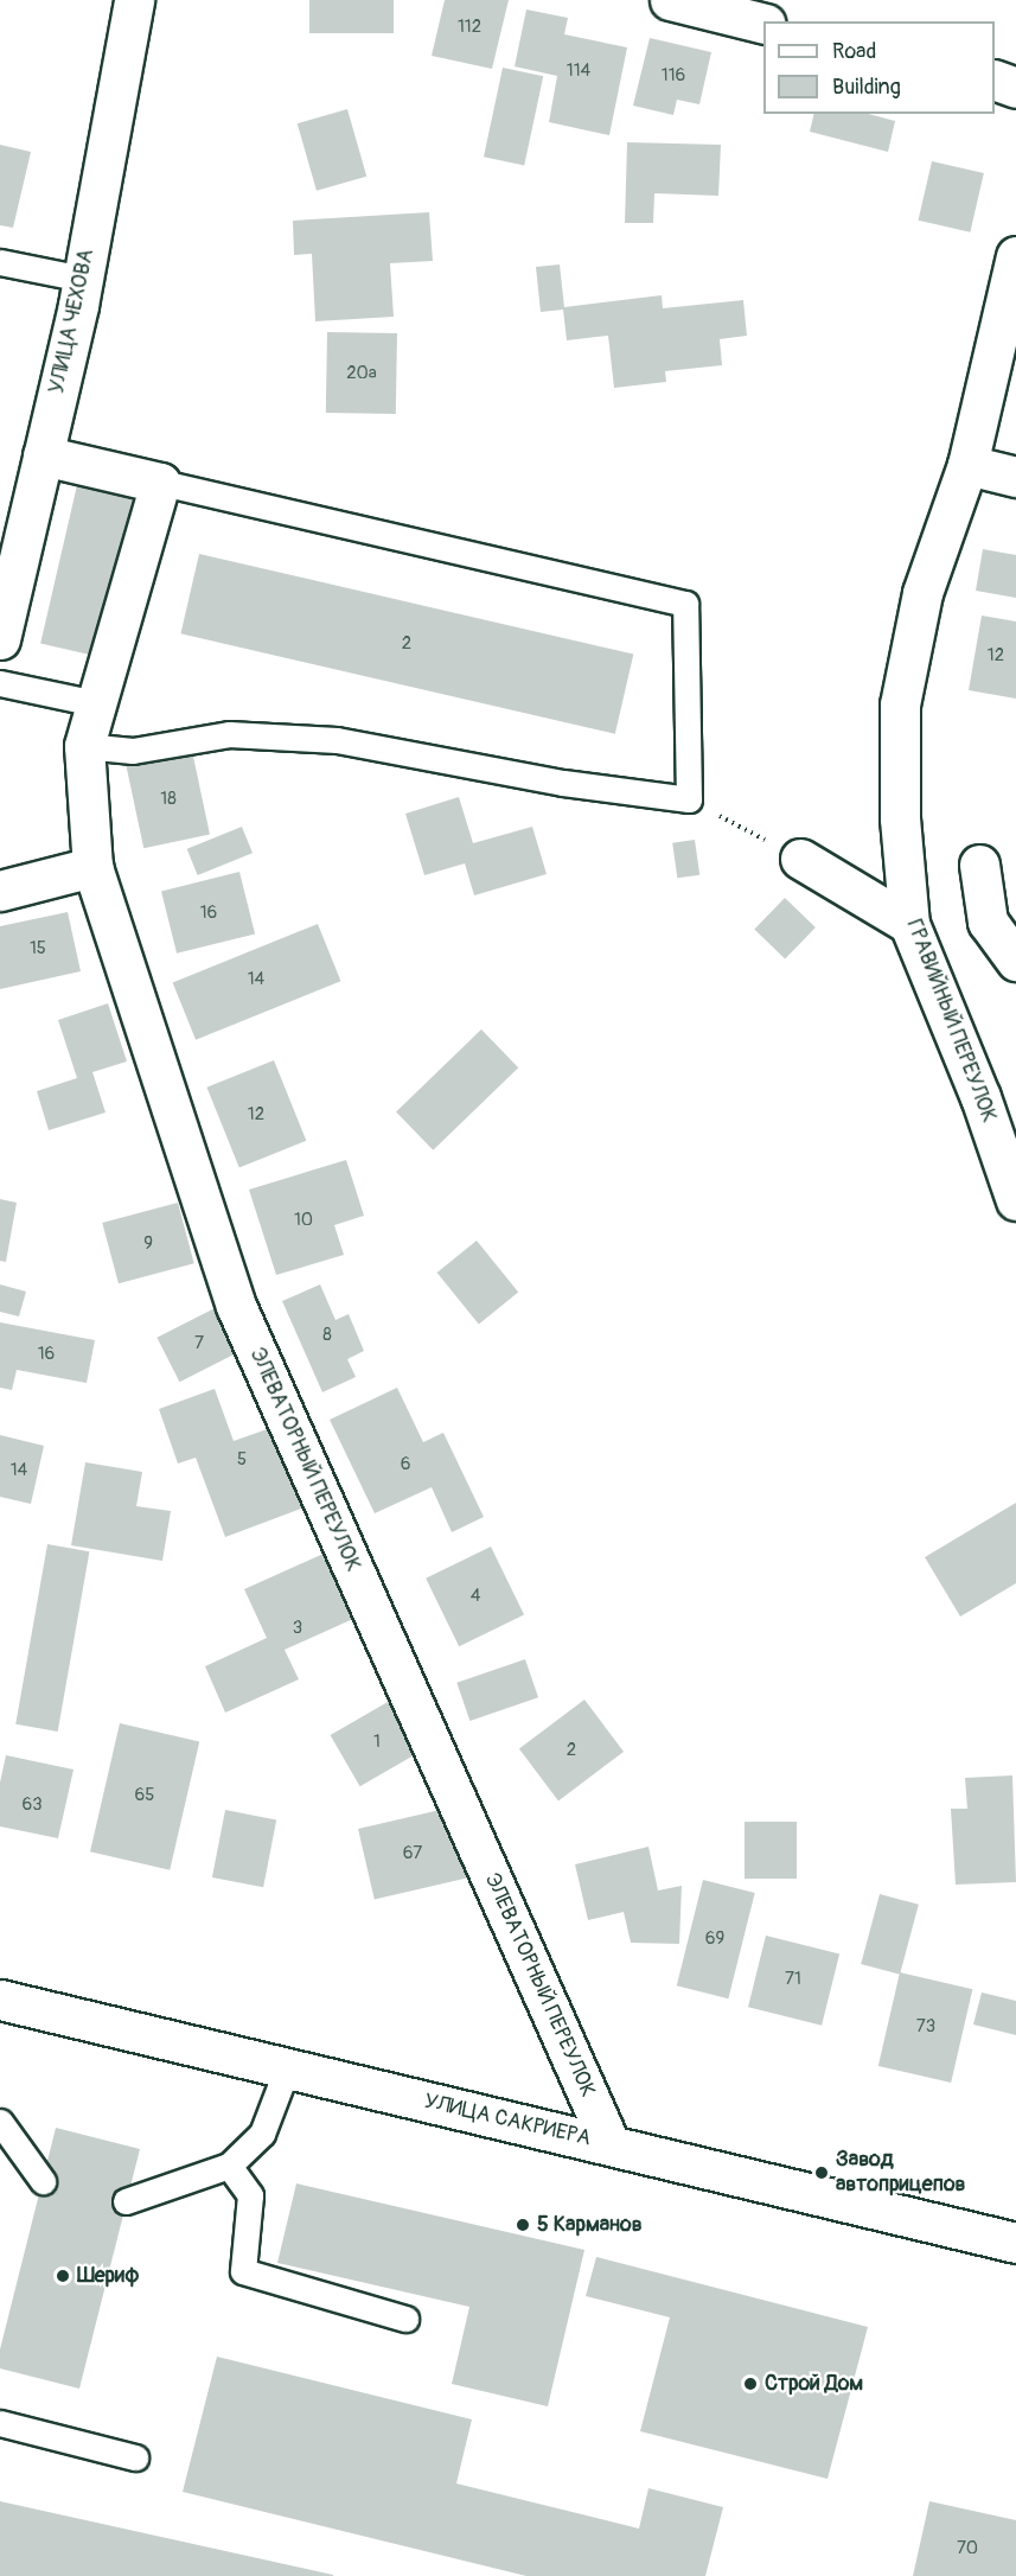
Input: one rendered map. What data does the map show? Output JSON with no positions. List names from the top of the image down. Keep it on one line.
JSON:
{"streets":{"street":["УЛИЦА ЧЕХОВА","ГРАВИЙНЫЙ ПЕРЕУЛОК","ЭЛЕВАТОРНЫЙ ПЕРЕУЛОК","УЛИЦА САКРИЕРА"]},"crossings":[["ЭЛЕВАТОРНЫЙ ПЕРЕУЛОК","УЛИЦА САКРИЕРА"]],"places":["Завод автоприцепов","5 Карманов","Шериф","Строй Дом"],"house_numbers":["112","114","116","20а","2","12","18","16","15","14","12","10","9","8","7","16","5","6","14","4","3","1","2","65","63","67","69","71","73","70"],"legend":["Road","Building"]}
